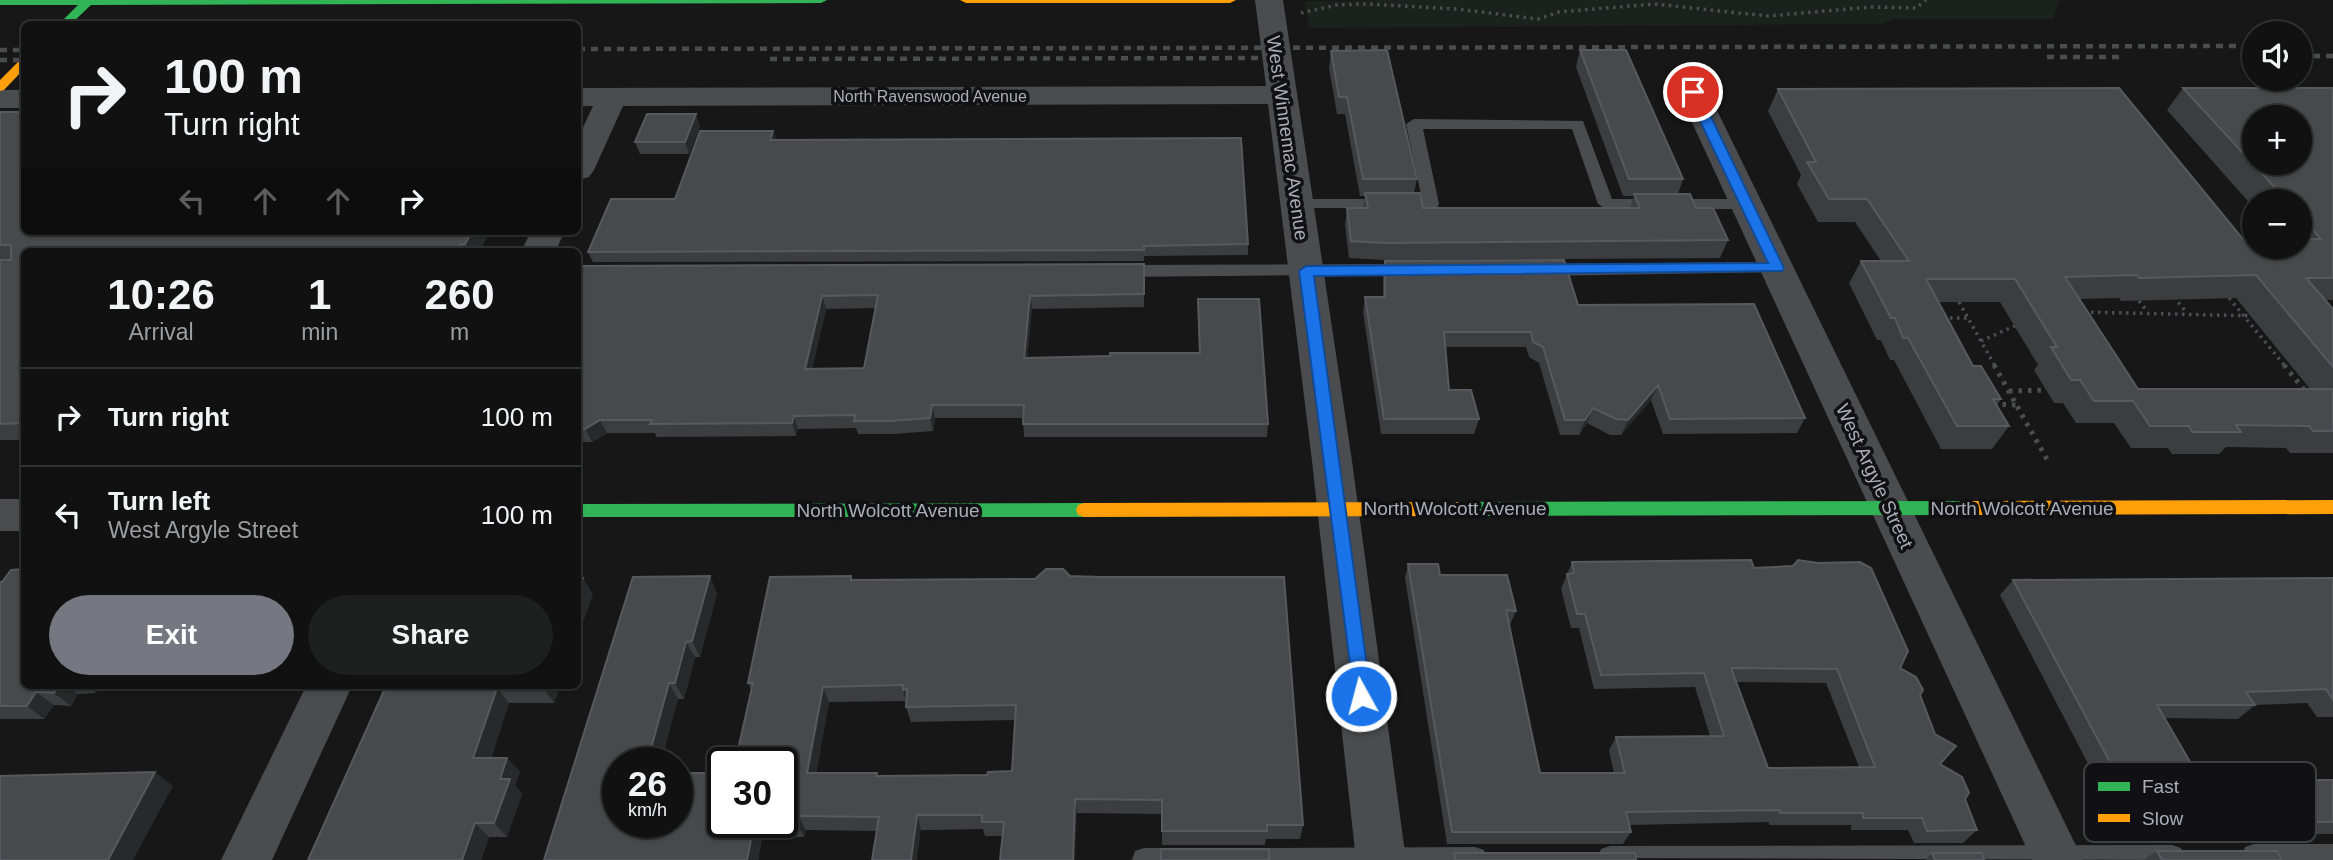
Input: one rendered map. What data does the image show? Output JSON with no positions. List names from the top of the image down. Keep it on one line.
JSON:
{"streets":{"street":["North Ravenswood Avenue","West Winnemac Avenue","West Argyle Street","North Wolcott Avenue"]},"crossings":[["North Ravenswood Avenue","West Winnemac Avenue"],["West Winnemac Avenue","North Wolcott Avenue"],["West Argyle Street","North Wolcott Avenue"]],"legend":["Fast","Slow"],"page":{"map_buttons":["+","−"],"turn":["100 m","Turn right"],"eta":["10:26","Arrival","1","min","260","m"],"list":[{"name":"Turn right","value":"100 m"},{"name":"Turn left","note":"West Argyle Street","value":"100 m"}],"buttons":["Exit","Share"],"speed":"26 km/h","limit":"30"}}
